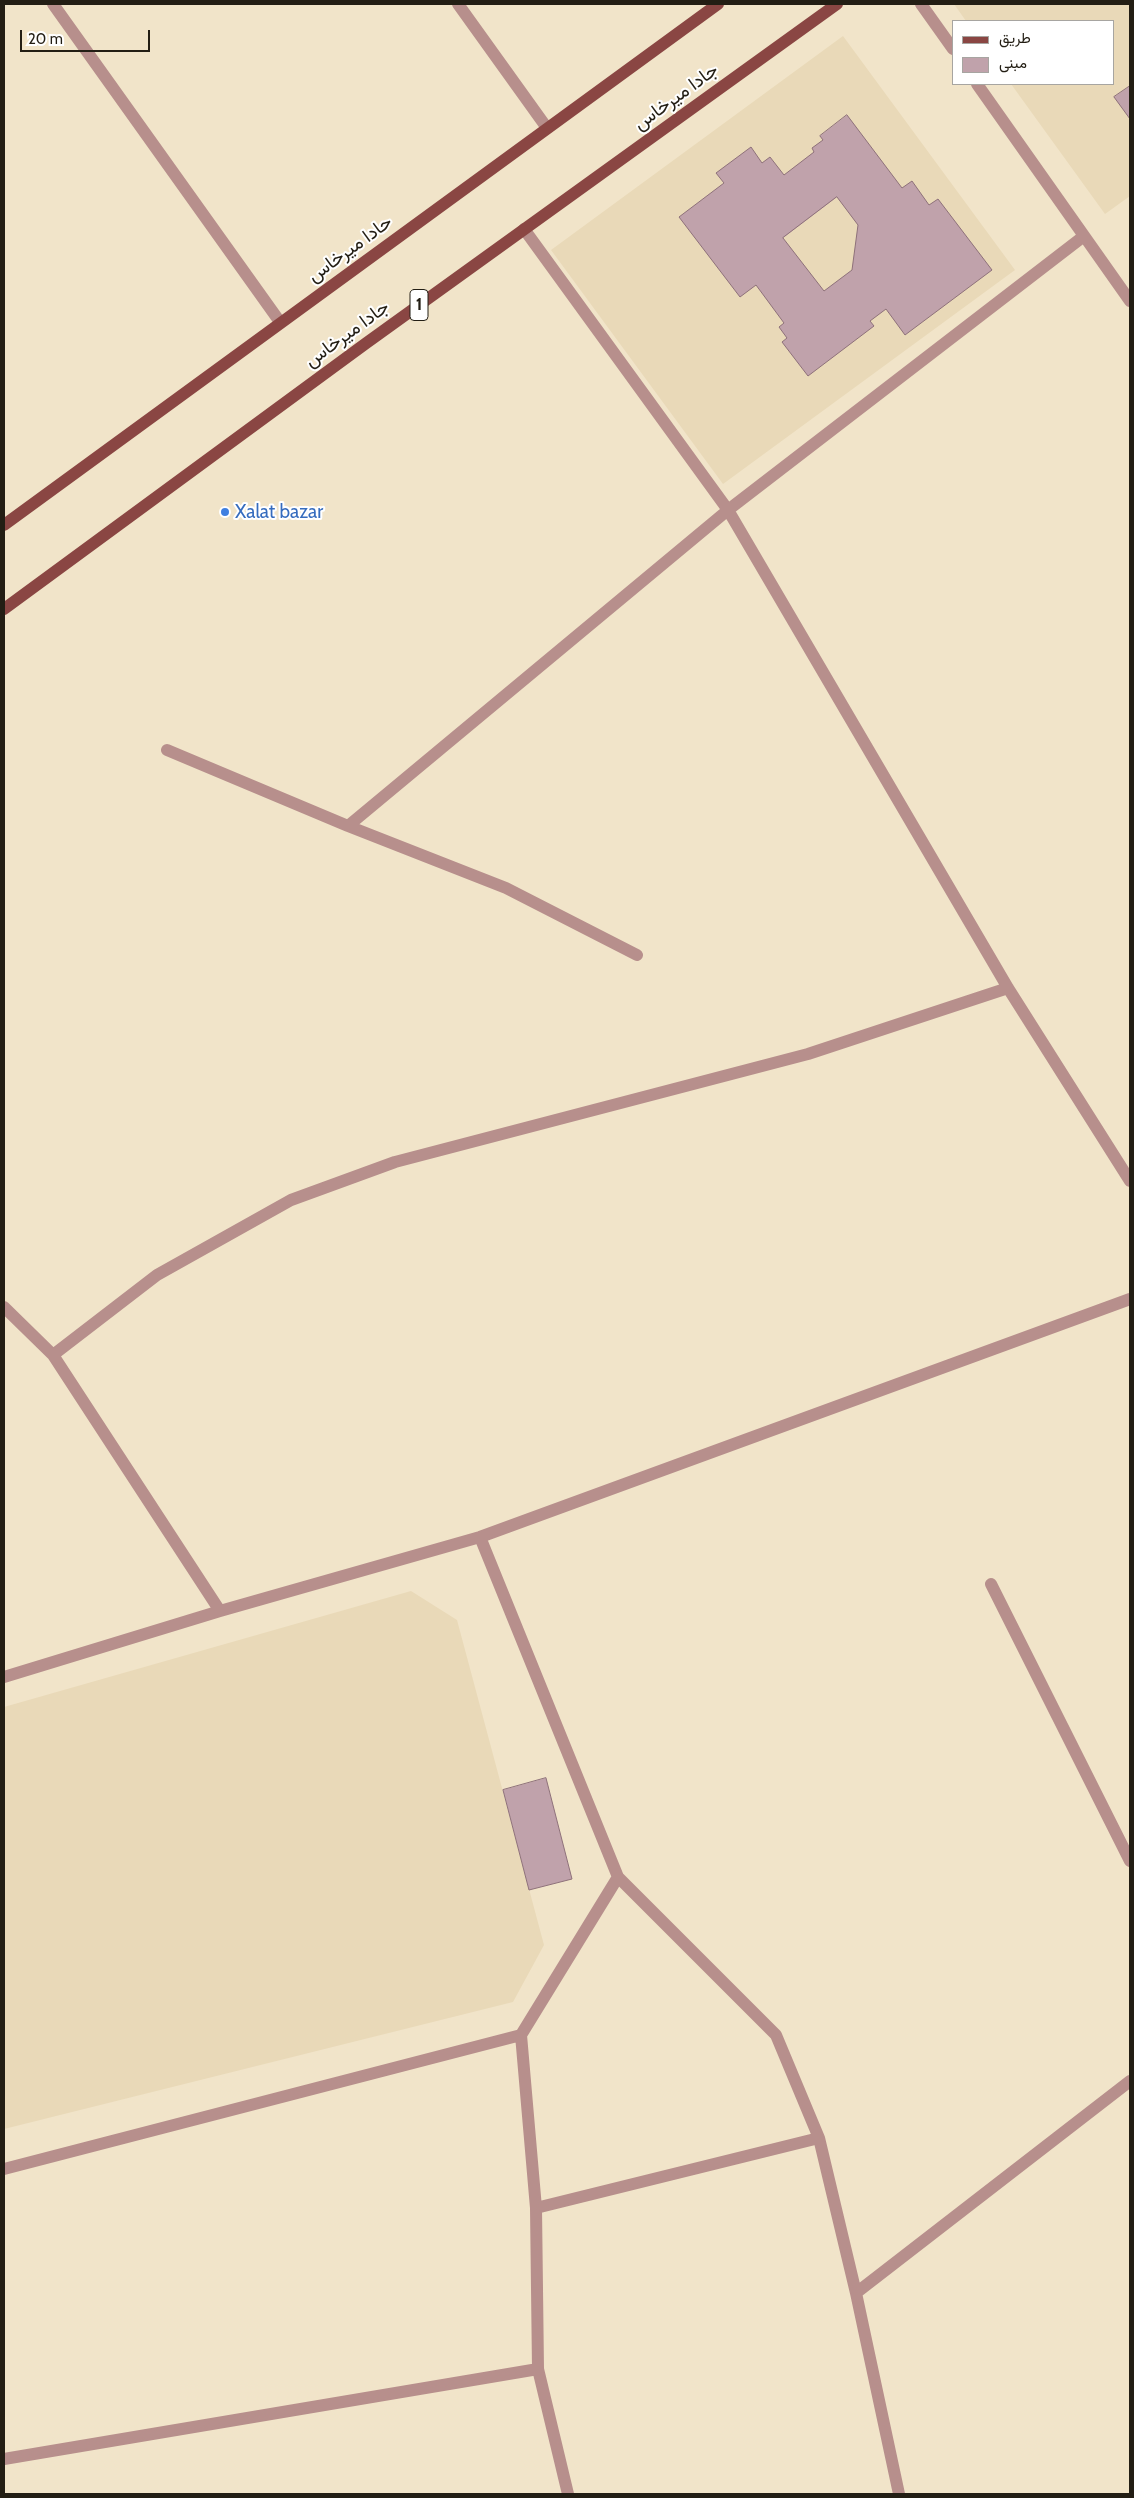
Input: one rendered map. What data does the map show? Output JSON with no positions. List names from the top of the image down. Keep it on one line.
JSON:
{"streets":{"main road":["جادا ميرخاس","حادا ميرخاس","1"]},"places":["Xalat bazar"],"legend":["طريق","مبنى"],"scale_bar":"20 m"}
